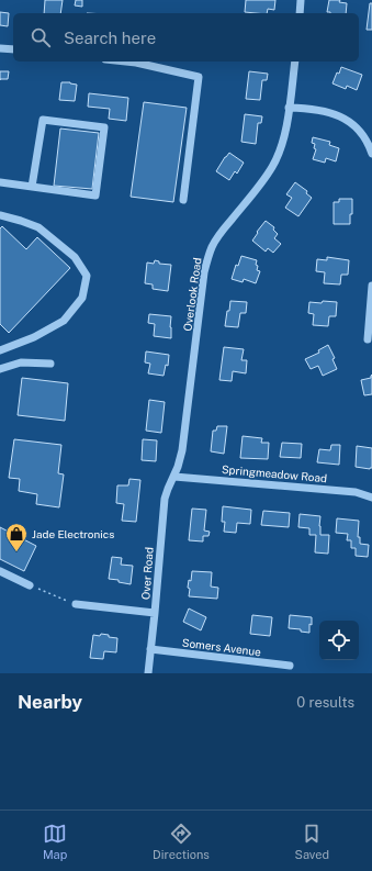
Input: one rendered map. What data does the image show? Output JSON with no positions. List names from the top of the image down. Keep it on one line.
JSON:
{"streets":{"street":["Overlook Road","Springmeadow Road","Over Road","Somers Avenue"]},"crossings":[["Overlook Road","Springmeadow Road"],["Overlook Road","Over Road"],["Springmeadow Road","Over Road"],["Over Road","Somers Avenue"]],"places":{"shop":["Jade Electronics"]},"page":{"search":"Search here","heading":["Nearby","0 results"],"nav":["Map","Directions","Saved"]}}
